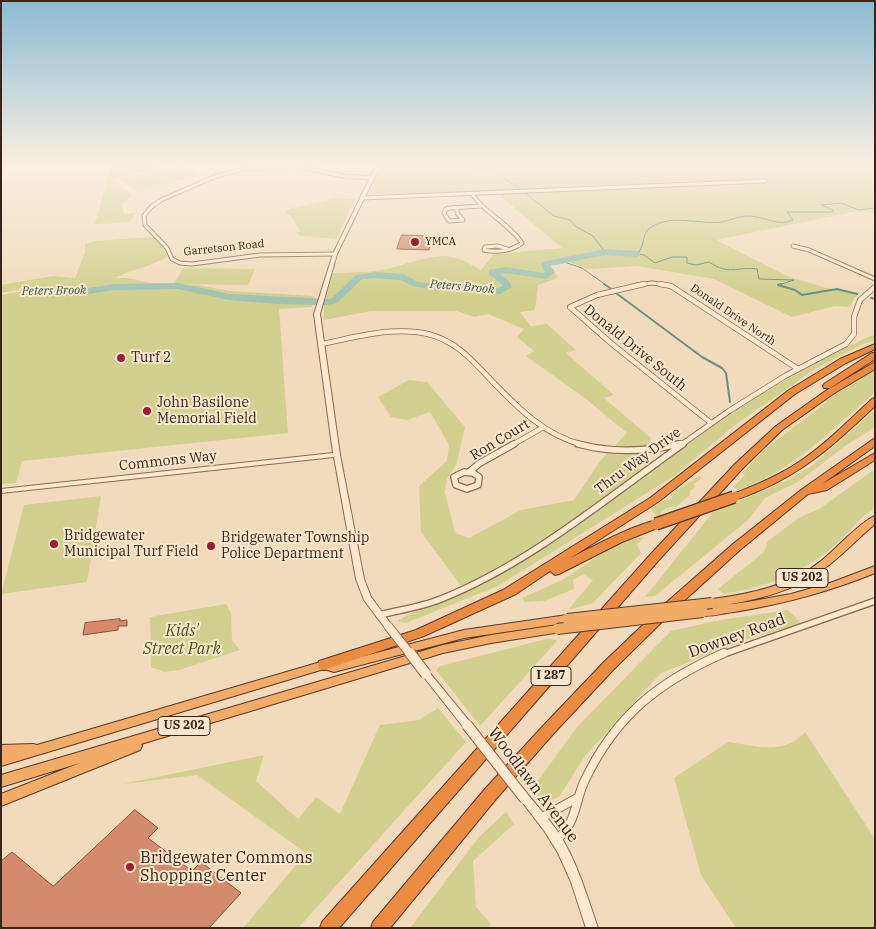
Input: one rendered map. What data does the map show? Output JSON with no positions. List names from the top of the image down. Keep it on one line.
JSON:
{"streets":{"highway":["US 202","I 287"],"street":["Garretson Road","Donald Drive North","Donald Drive South","Ron Court","Commons Way","Thru Way Drive","Downey Road","Woodlawn Avenue"]},"crossings":[["Donald Drive North","Donald Drive South"],["Donald Drive North","Thru Way Drive"],["Donald Drive South","Thru Way Drive"],["Thru Way Drive","Woodlawn Avenue"],["Downey Road","Woodlawn Avenue"]],"water":["Peters Brook"],"parks":["Kids' Street Park"],"places":["YMCA","Turf 2","John Basilone Memorial Field","Bridgewater Municipal Turf Field","Bridgewater Township Police Department","Bridgewater Commons Shopping Center"]}
